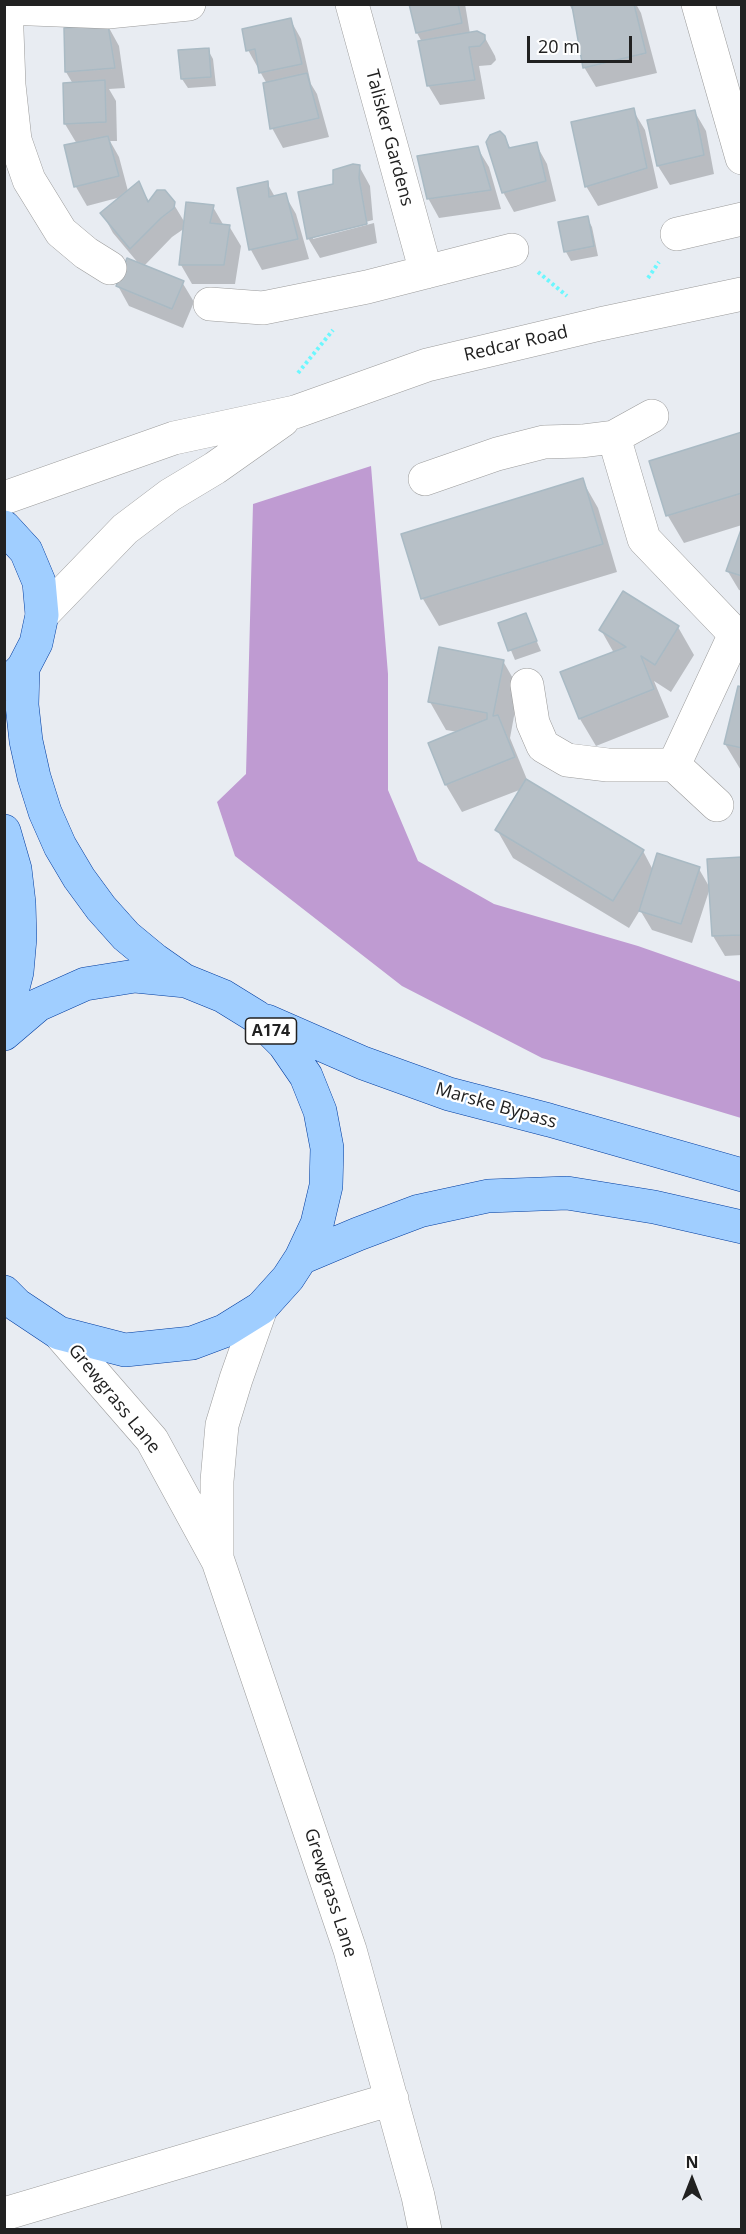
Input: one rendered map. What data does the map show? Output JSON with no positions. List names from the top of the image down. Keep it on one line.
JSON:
{"streets":{"main road":["A174","Marske Bypass"],"street":["Talisker Gardens","Redcar Road","Grewgrass Lane"]},"crossings":[["A174","Marske Bypass"],["A174","Grewgrass Lane"]],"scale_bar":"20 m","north":"top"}
